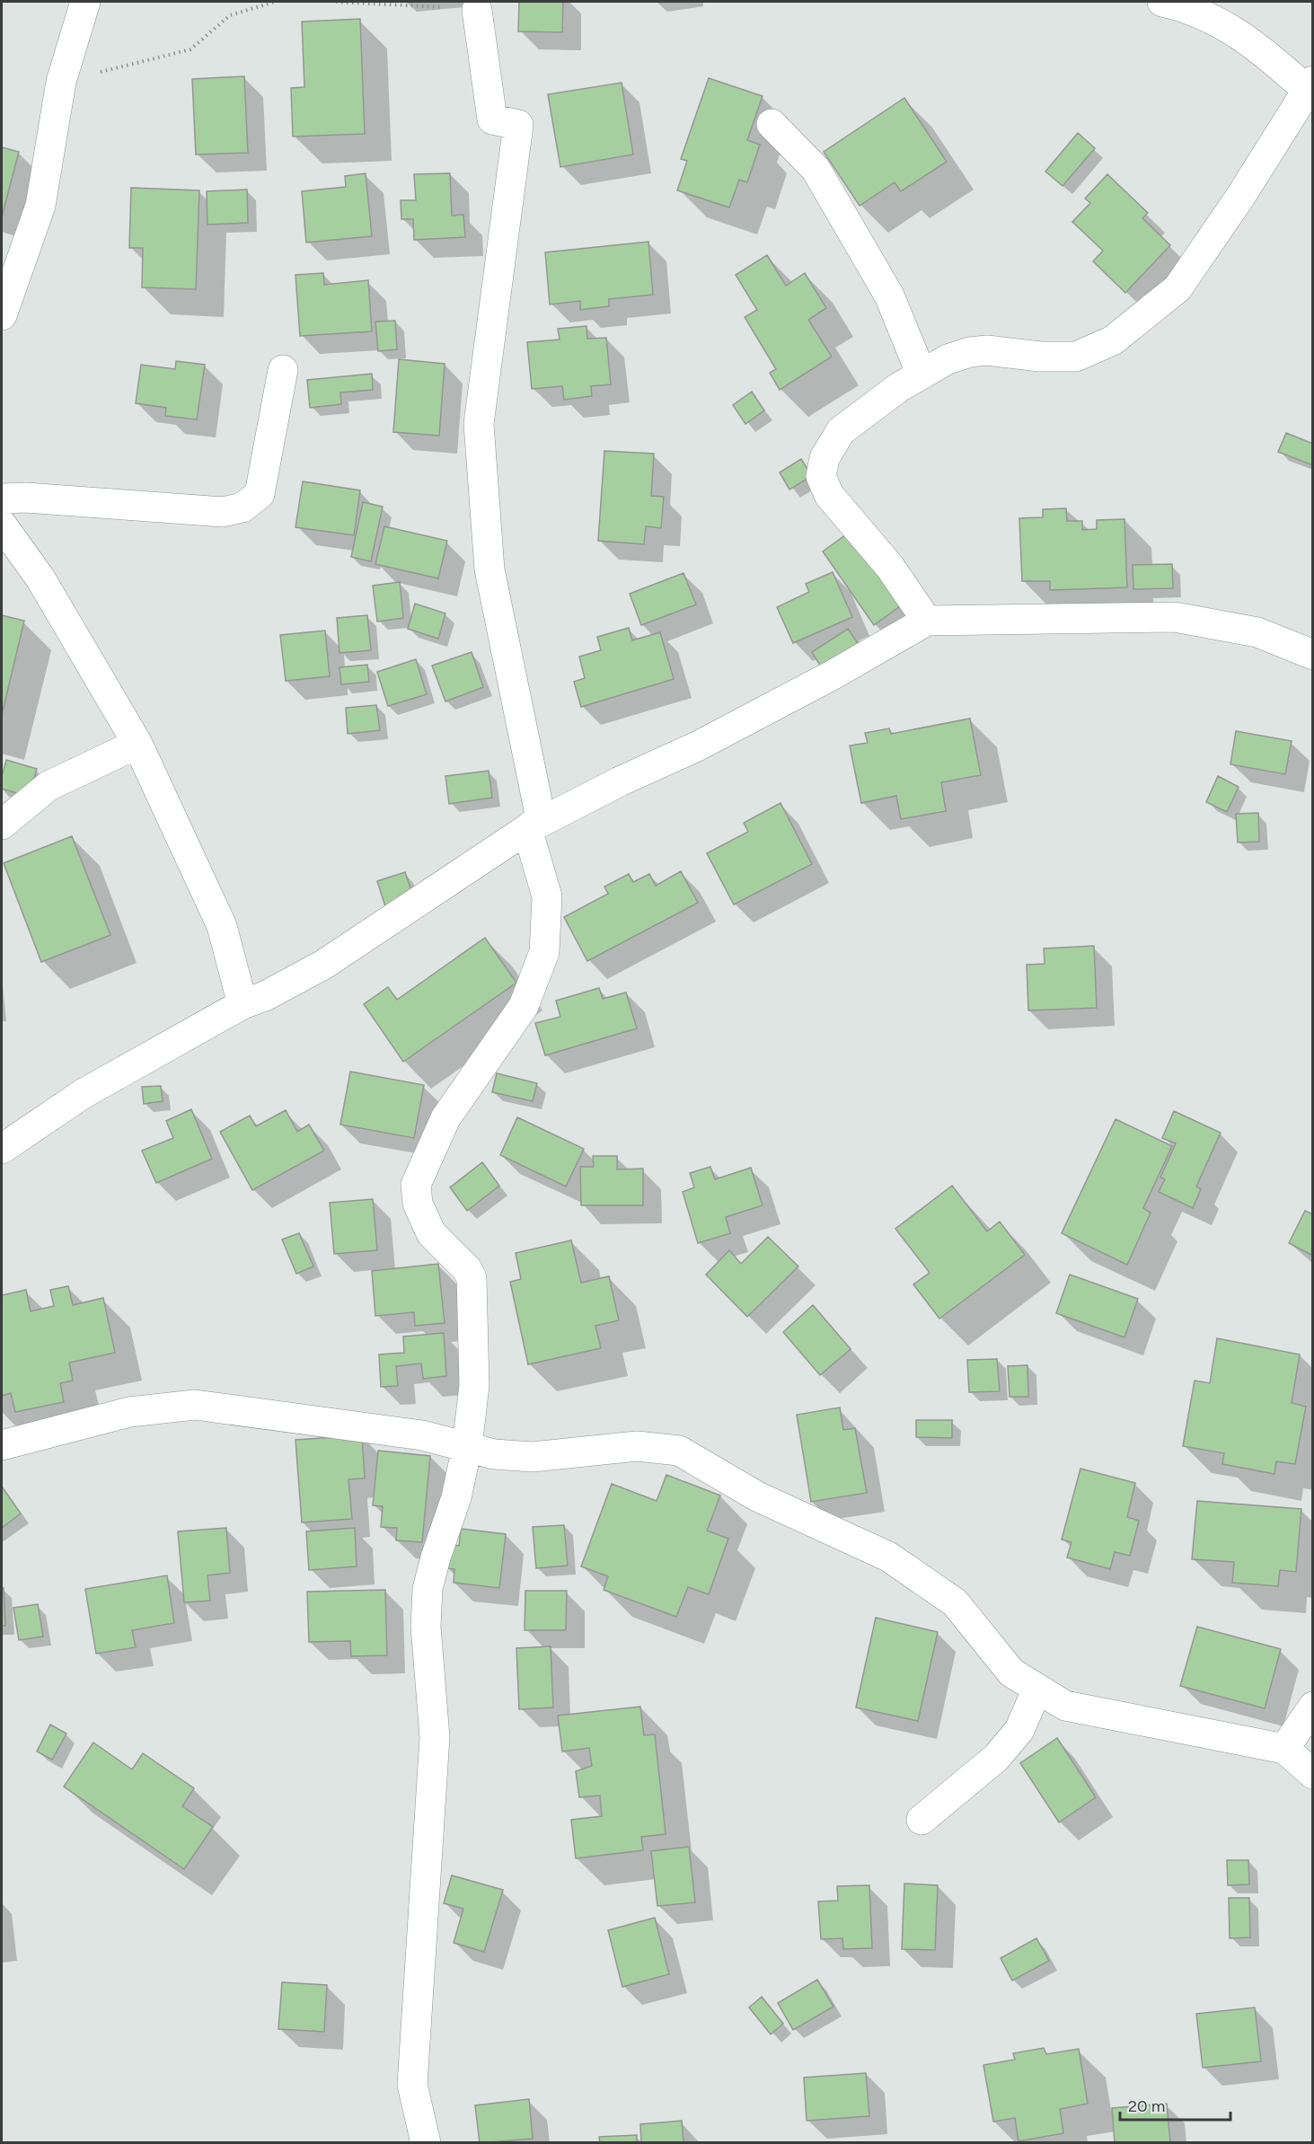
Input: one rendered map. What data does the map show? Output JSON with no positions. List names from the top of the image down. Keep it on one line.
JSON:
{"scale_bar":"20 m"}
